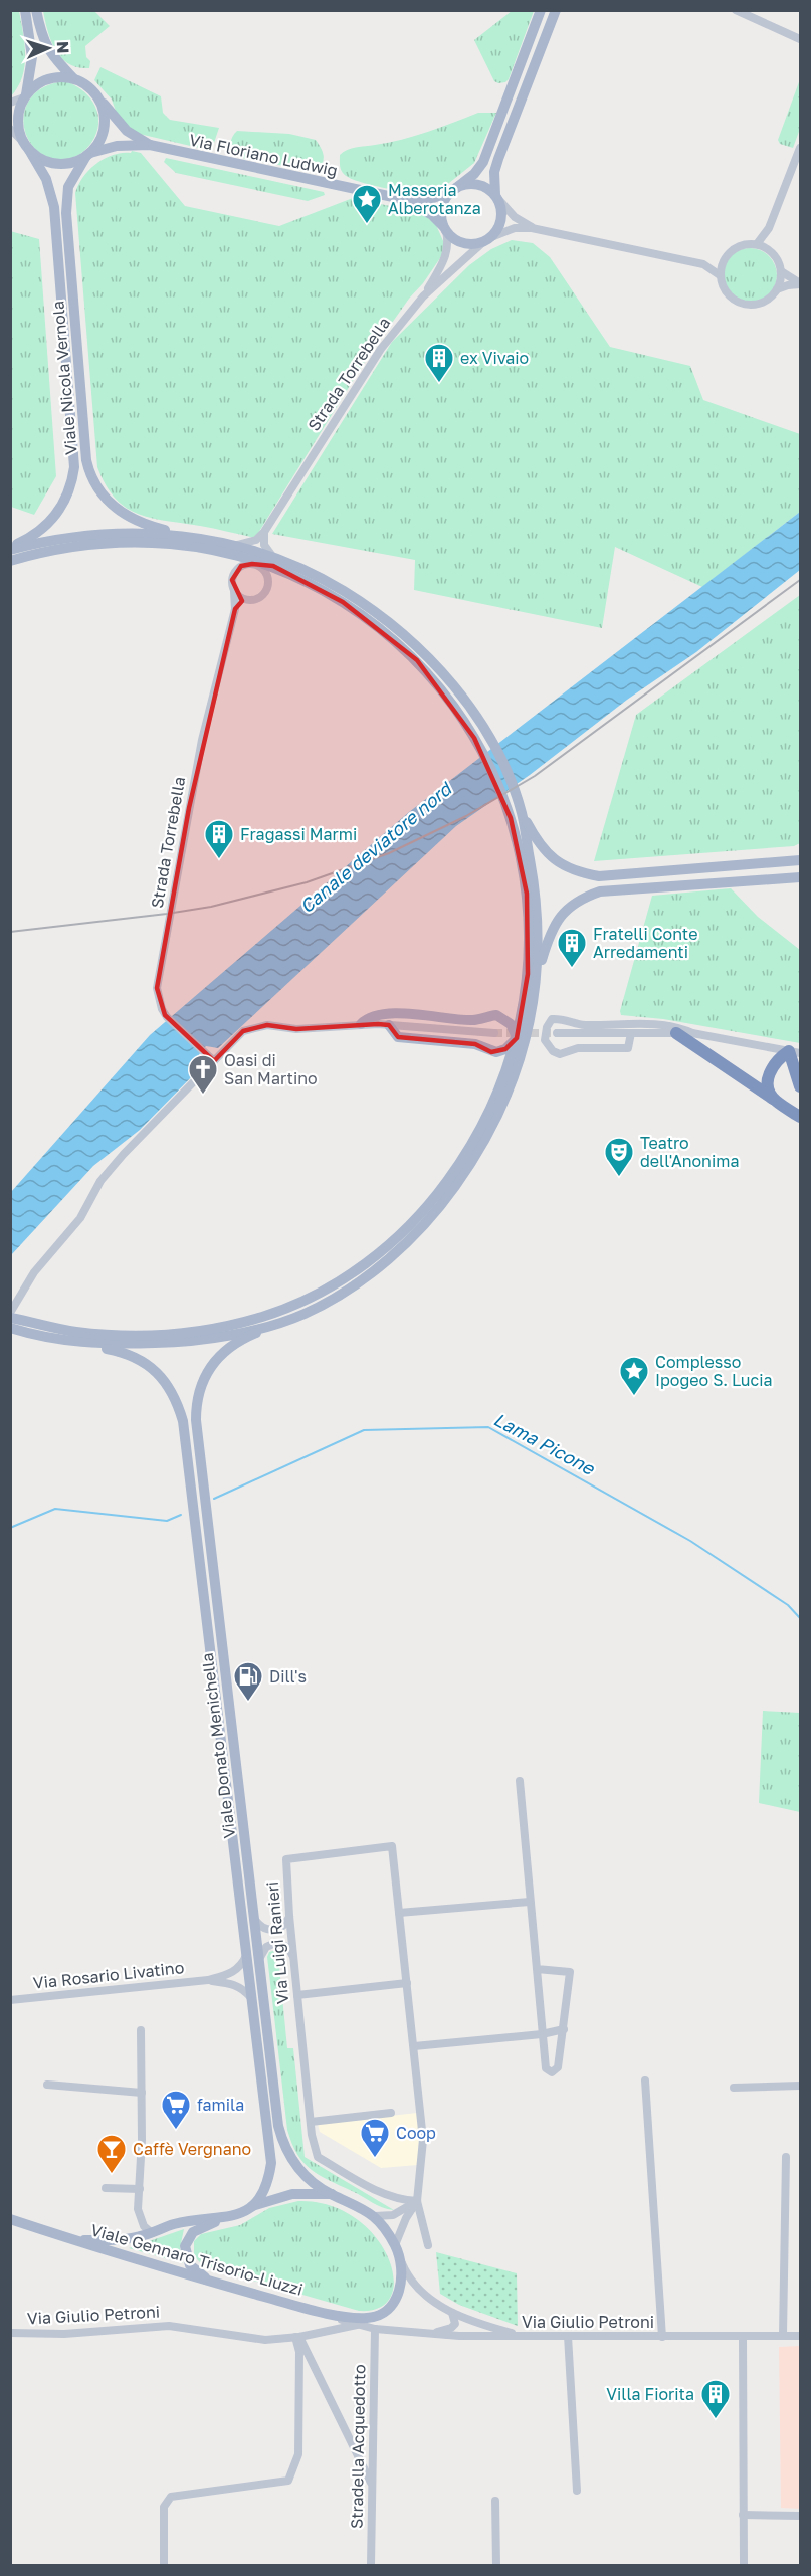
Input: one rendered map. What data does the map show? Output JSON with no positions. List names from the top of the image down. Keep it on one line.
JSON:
{"streets":{"main road":["Via Floriano Ludwig","Viale Nicola Vernola","Viale Donato Menichella","Viale Gennaro Trisorio-Liuzzi"],"street":["Strada Torrebella","Via Luigi Ranieri","Via Rosario Livatino","Via Giulio Petroni","Stradella Acquedotto"]},"crossings":[["Viale Donato Menichella","Viale Gennaro Trisorio-Liuzzi"],["Viale Donato Menichella","Via Giulio Petroni"],["Viale Gennaro Trisorio-Liuzzi","Via Giulio Petroni"],["Viale Gennaro Trisorio-Liuzzi","Stradella Acquedotto"],["Via Giulio Petroni","Stradella Acquedotto"]],"water":["Canale deviatore nord","Lama Picone"],"places":{"place":["Masseria Alberotanza","Complesso Ipogeo S. Lucia"],"building":["ex Vivaio","Fragassi Marmi","Fratelli Conte Arredamenti","Villa Fiorita"],"church":["Oasi di San Martino"],"theatre":["Teatro dell'Anonima"],"fuel station":["Dill's"],"supermarket":["famila","Coop"],"bar":["Caffè Vergnano"]},"north":"right"}
